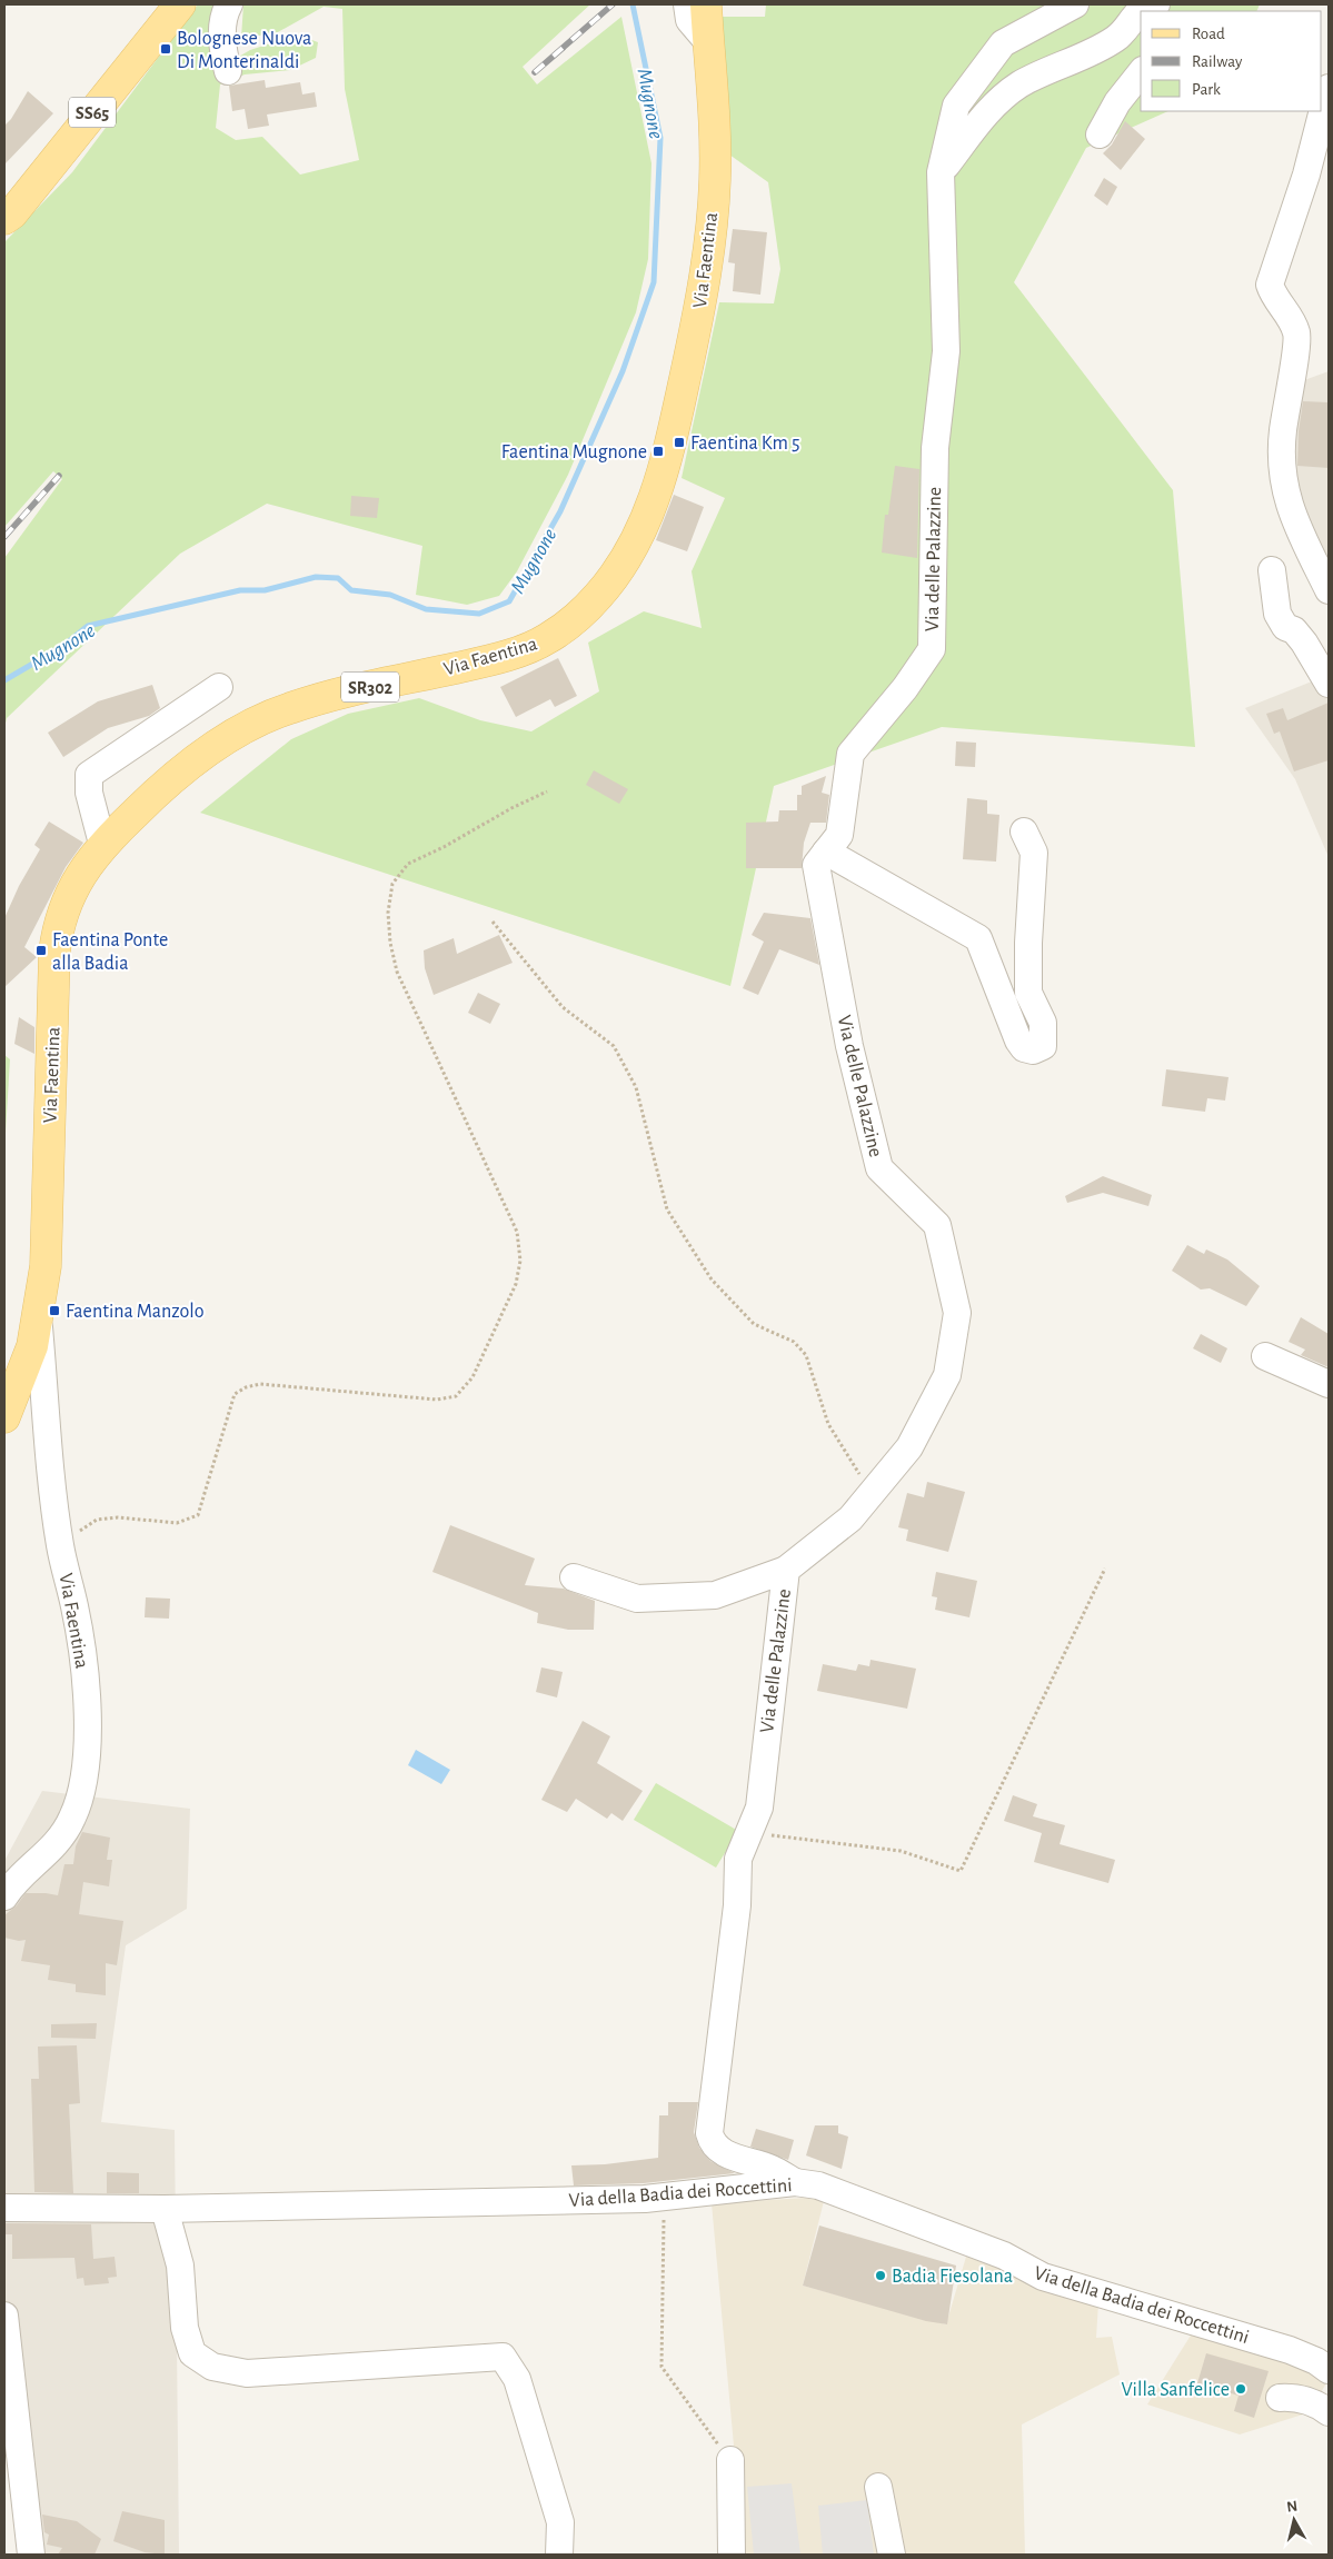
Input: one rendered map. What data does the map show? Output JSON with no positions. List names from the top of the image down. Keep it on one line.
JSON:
{"streets":{"main road":["SS65","Via Faentina","SR302"],"street":["Via delle Palazzine","Via della Badia dei Roccettini"]},"crossings":[["Via delle Palazzine","Via della Badia dei Roccettini"]],"water":["Mugnone"],"places":{"transit":["Bolognese Nuova Di Monterinaldi","Faentina Km 5","Faentina Mugnone","Faentina Ponte alla Badia","Faentina Manzolo"],"other":["Badia Fiesolana","Villa Sanfelice"]},"legend":["Road","Railway","Park"],"north":"top"}
